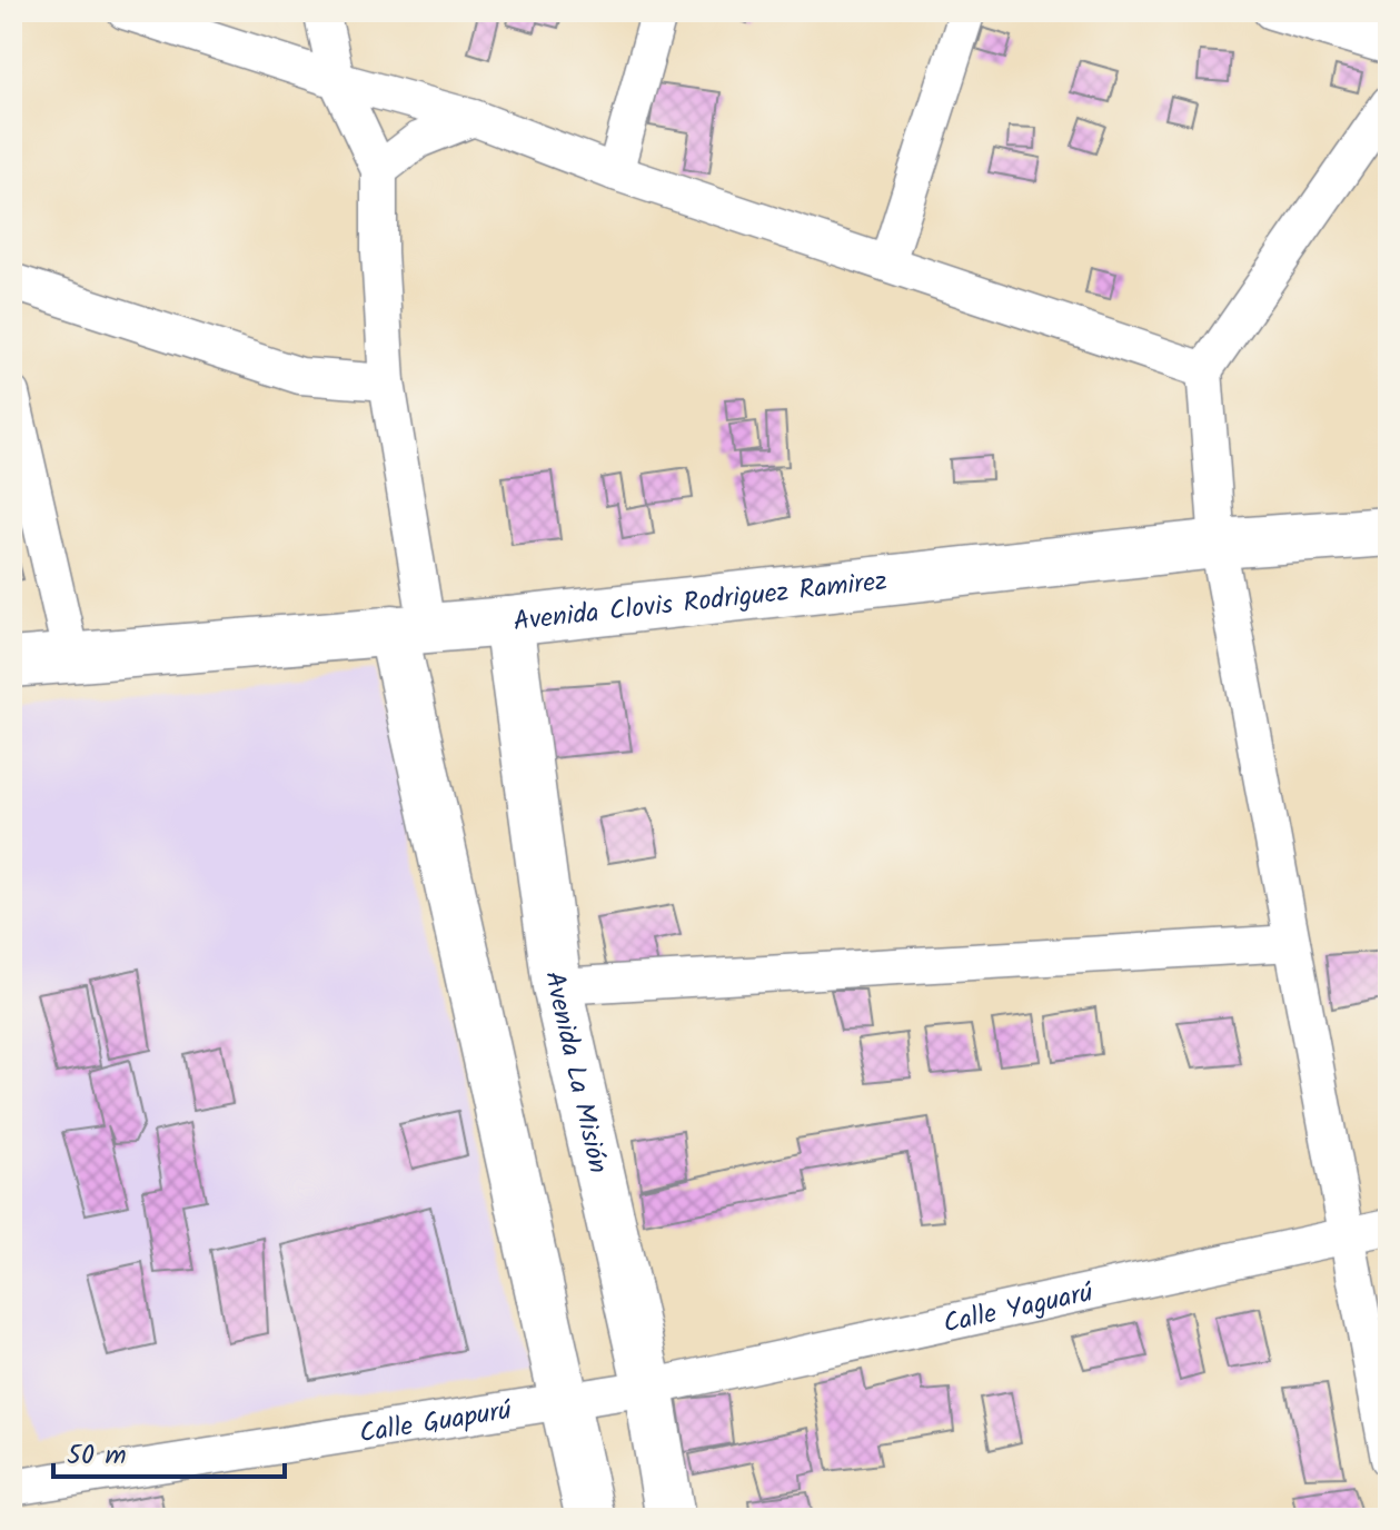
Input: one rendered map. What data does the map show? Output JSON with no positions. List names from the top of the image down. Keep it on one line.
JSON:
{"streets":{"main road":["Avenida Clovis Rodriguez Ramirez","Avenida La Misión"],"street":["Calle Yaguarú","Calle Guapurú"]},"crossings":[["Avenida Clovis Rodriguez Ramirez","Avenida La Misión"],["Avenida La Misión","Calle Yaguarú"],["Avenida La Misión","Calle Guapurú"],["Calle Yaguarú","Calle Guapurú"]],"scale_bar":"50 m"}
